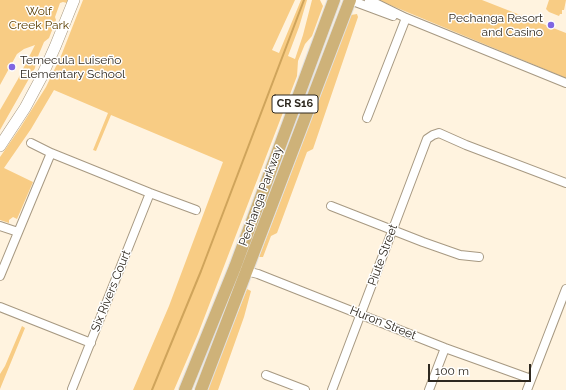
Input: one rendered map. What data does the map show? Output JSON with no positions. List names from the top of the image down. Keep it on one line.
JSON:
{"streets":{"main road":["CR S16","Pechanga Parkway"],"street":["Piute Street","Six Rivers Court","Huron Street"]},"crossings":[["Pechanga Parkway","Huron Street"],["Piute Street","Huron Street"]],"parks":["Wolf Creek Park"],"places":["Pechanga Resort and Casino","Temecula Luiseño Elementary School"],"scale_bar":"100 m"}
